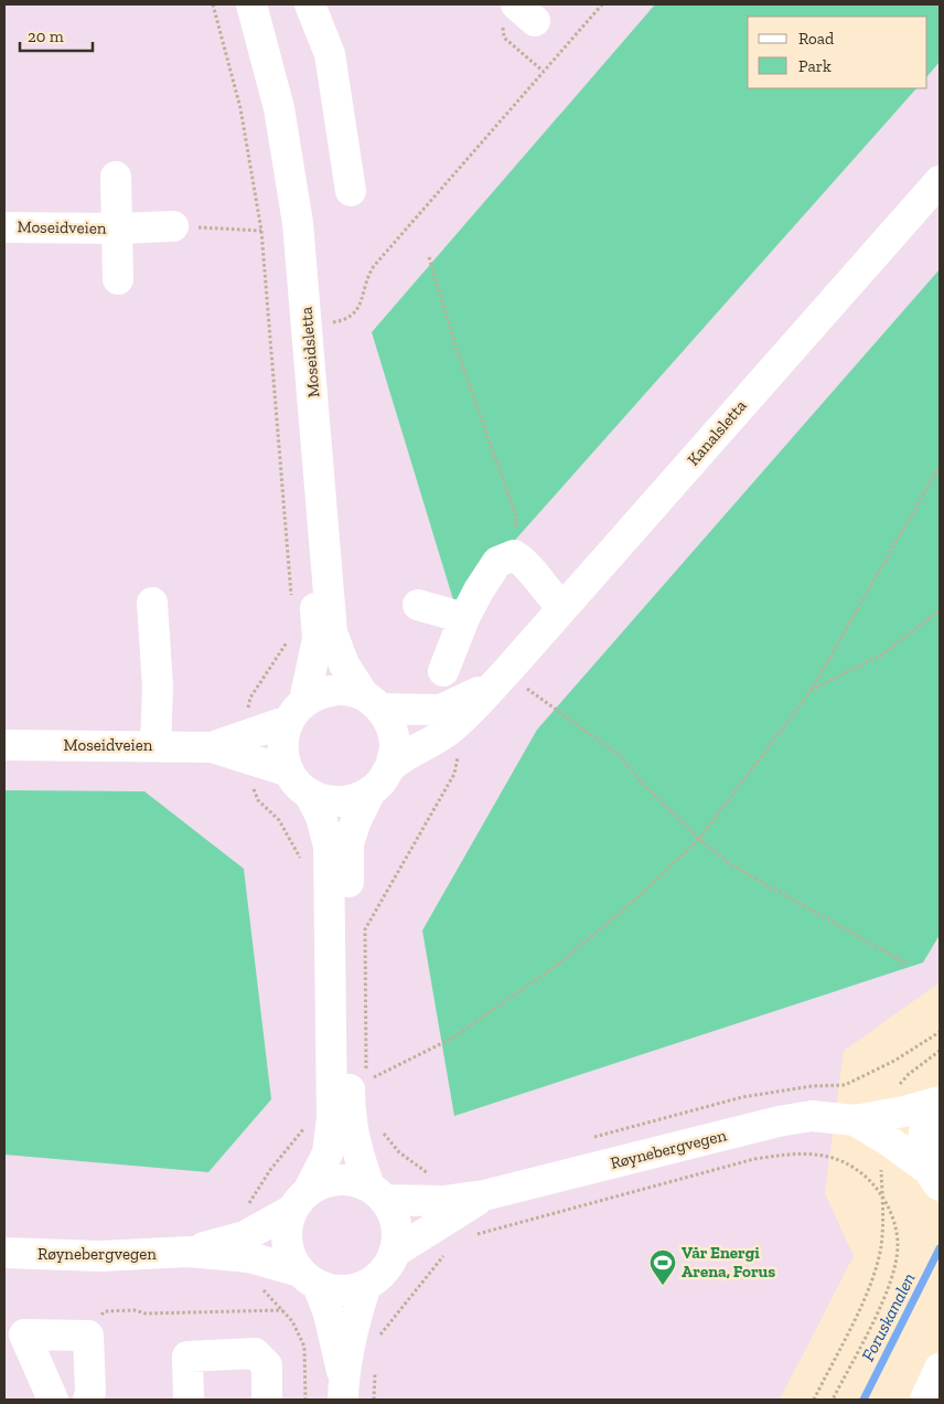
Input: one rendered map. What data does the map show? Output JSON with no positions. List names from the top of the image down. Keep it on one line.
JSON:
{"streets":{"street":["Moseidveien","Moseidsletta","Kanalsletta","Røynebergvegen"]},"crossings":[["Moseidsletta","Kanalsletta"]],"water":["Foruskanalen"],"places":{"sports":["Vår Energi Arena, Forus"]},"legend":["Road","Park"],"scale_bar":"20 m"}
